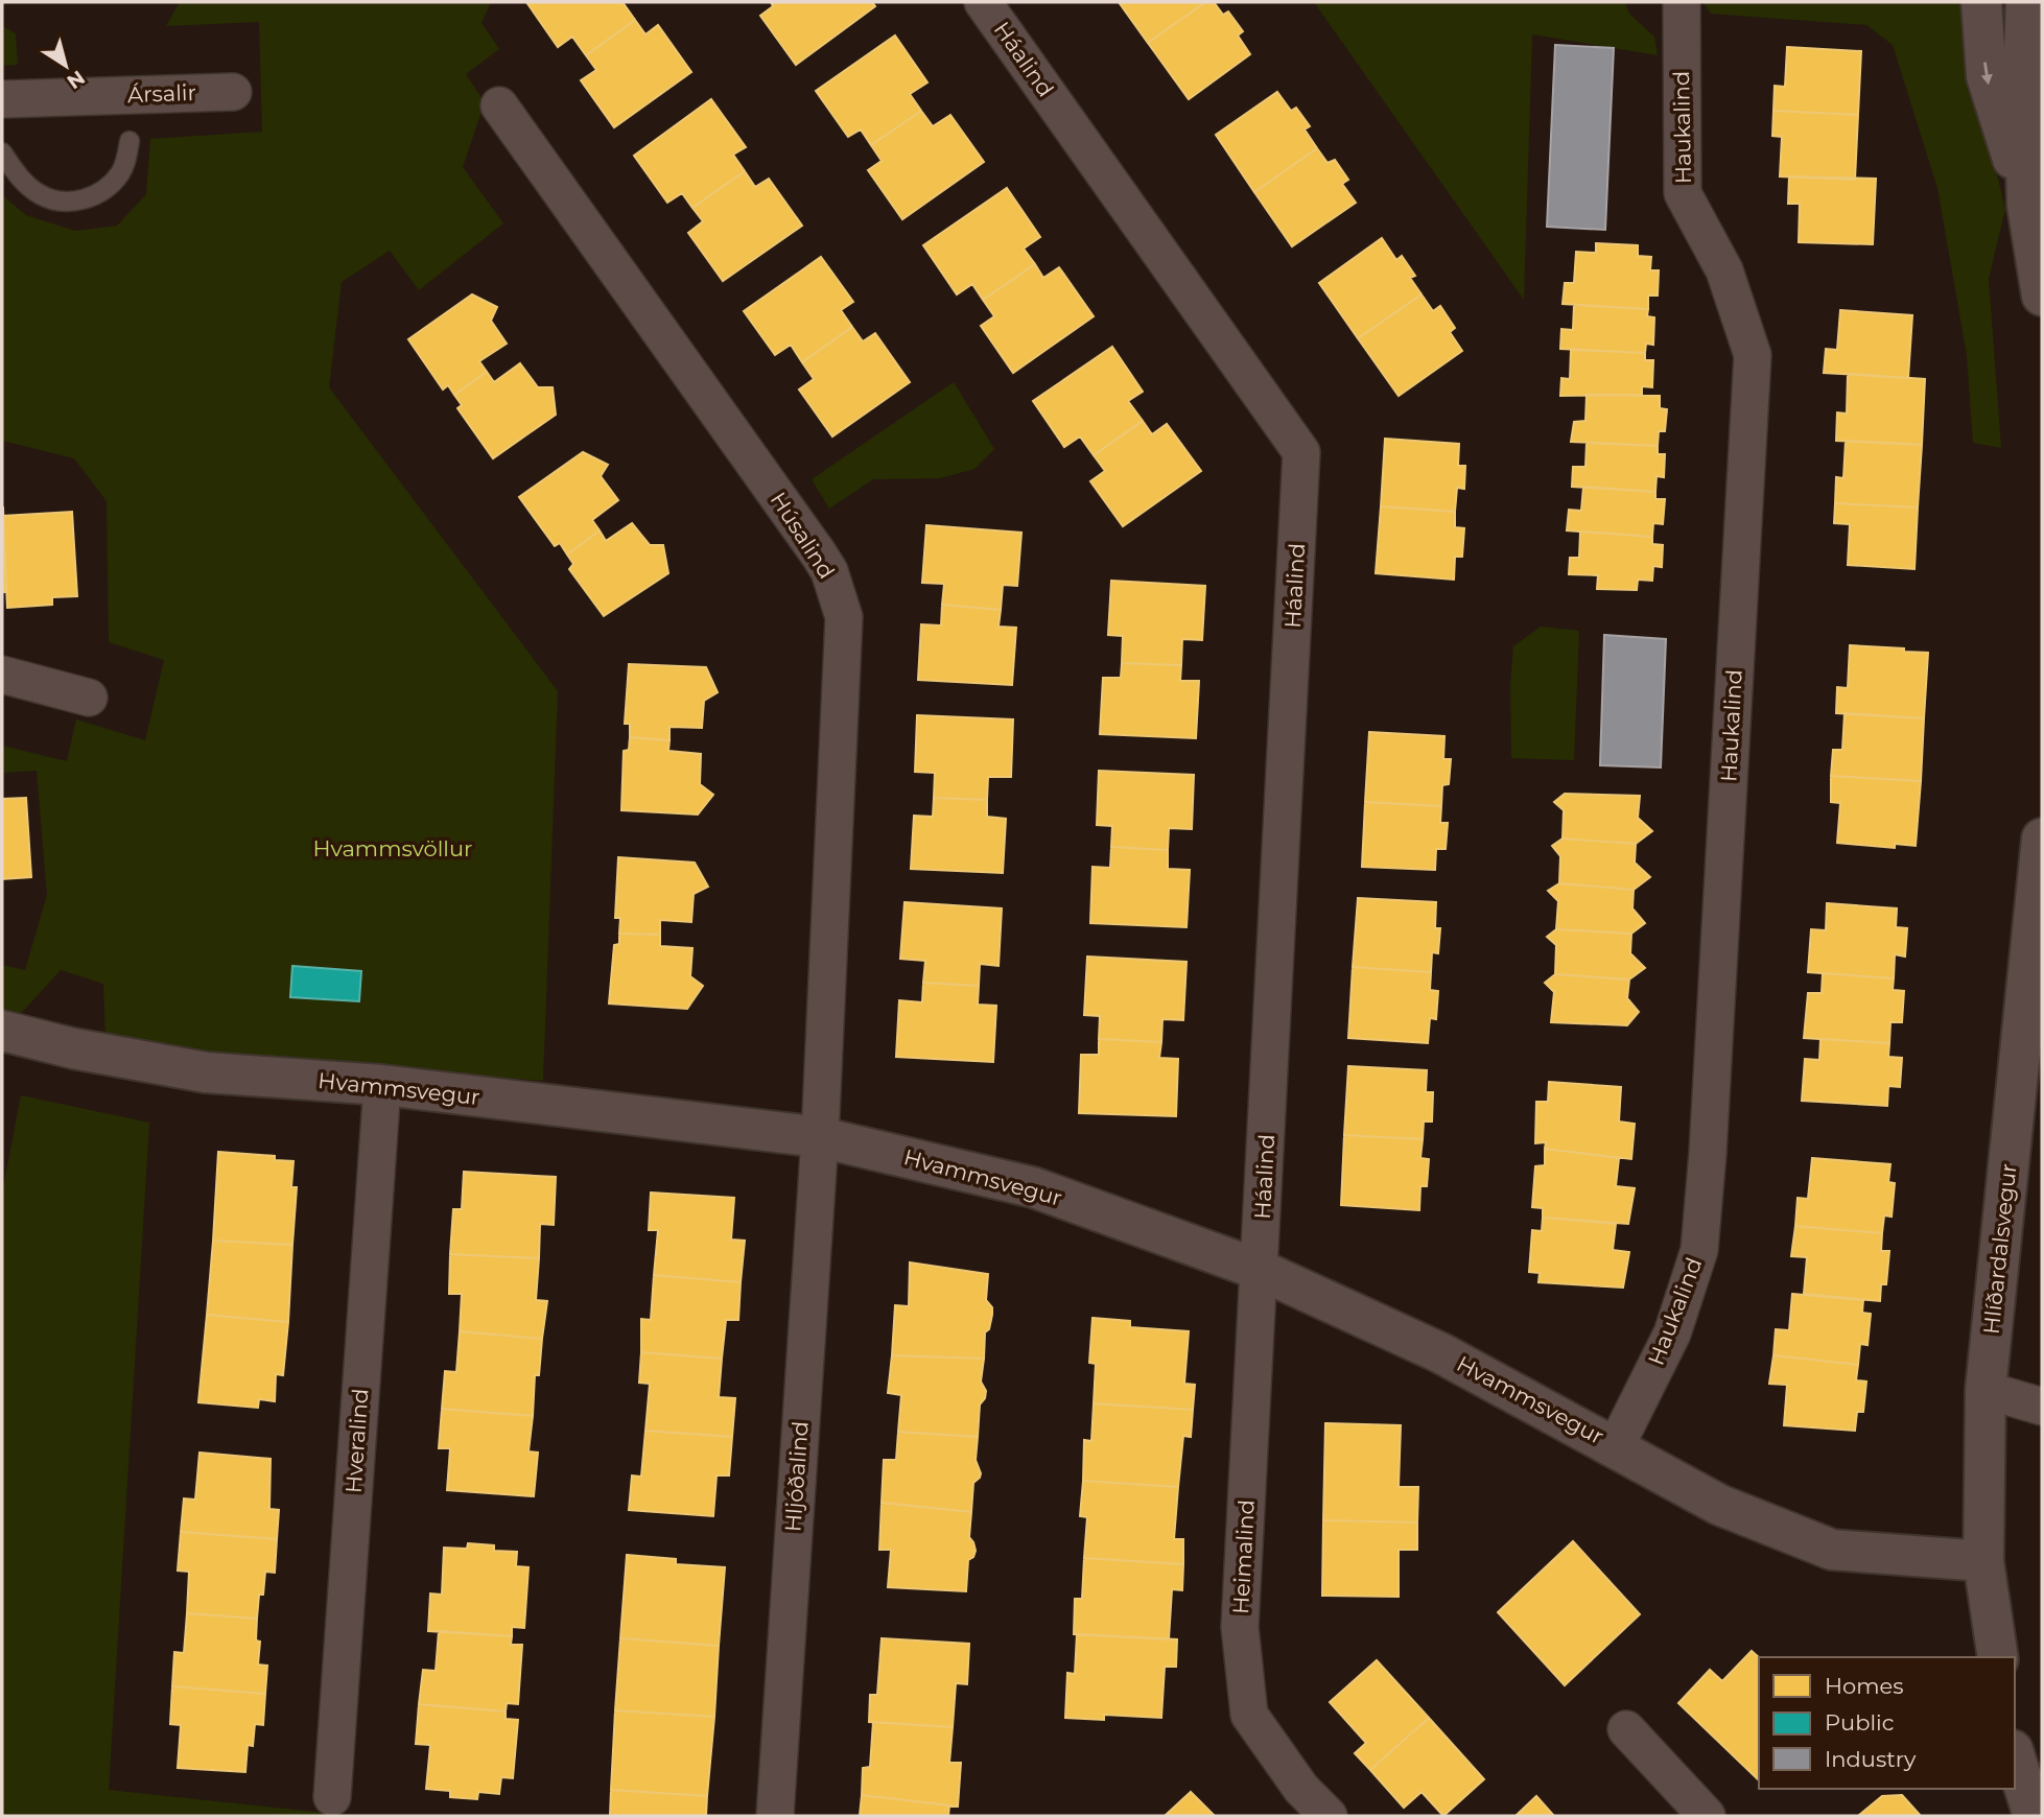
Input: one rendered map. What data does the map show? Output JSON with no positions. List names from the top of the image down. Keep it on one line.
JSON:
{"streets":{"street":["Háalind","Ársalir","Haukalind","Húsalind","Hvammsvegur","Hlíðardalsvegur","Hveralind","Hljóðalind","Heimalind"]},"crossings":[["Háalind","Hvammsvegur"],["Háalind","Heimalind"],["Haukalind","Hvammsvegur"],["Húsalind","Hvammsvegur"],["Húsalind","Hljóðalind"],["Hvammsvegur","Hlíðardalsvegur"],["Hvammsvegur","Hveralind"],["Hvammsvegur","Hljóðalind"],["Hvammsvegur","Heimalind"]],"parks":["Hvammsvöllur"],"legend":["Homes","Public","Industry"],"north":"bottom right"}
